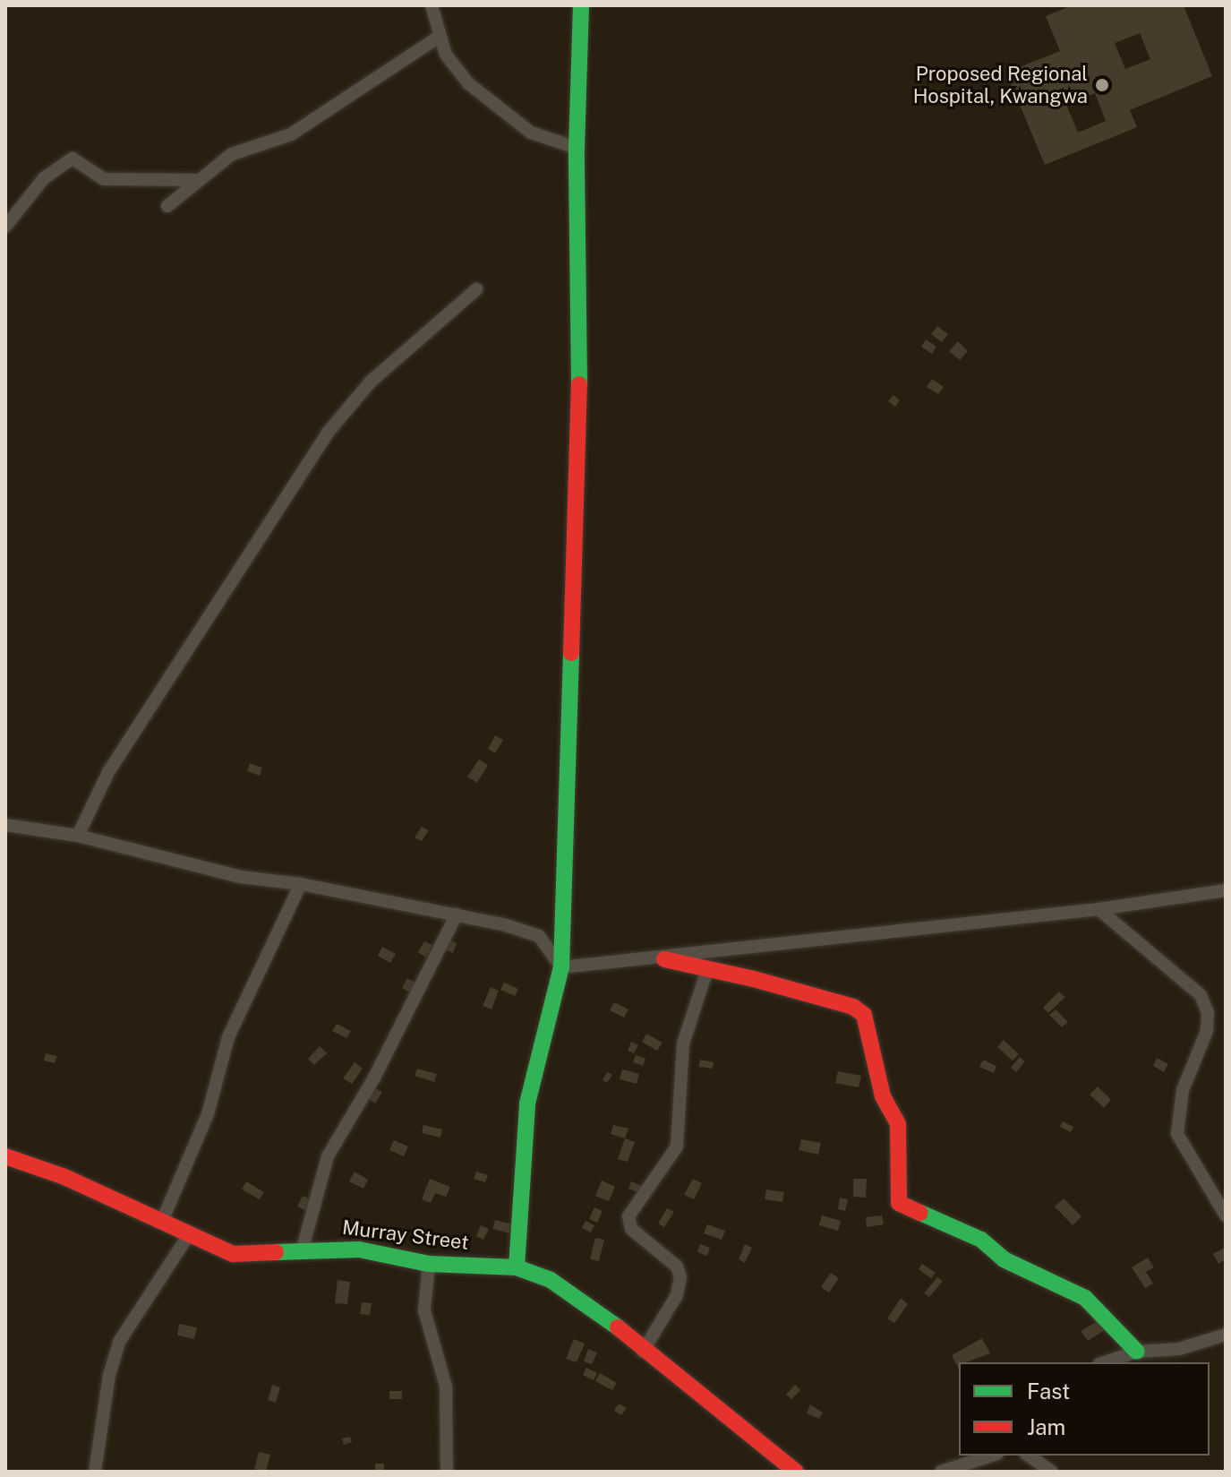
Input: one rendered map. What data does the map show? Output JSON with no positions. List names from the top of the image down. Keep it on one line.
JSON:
{"streets":{"street":["Murray Street"]},"places":["Proposed Regional Hospital, Kwangwa"],"legend":["Fast","Jam"]}
